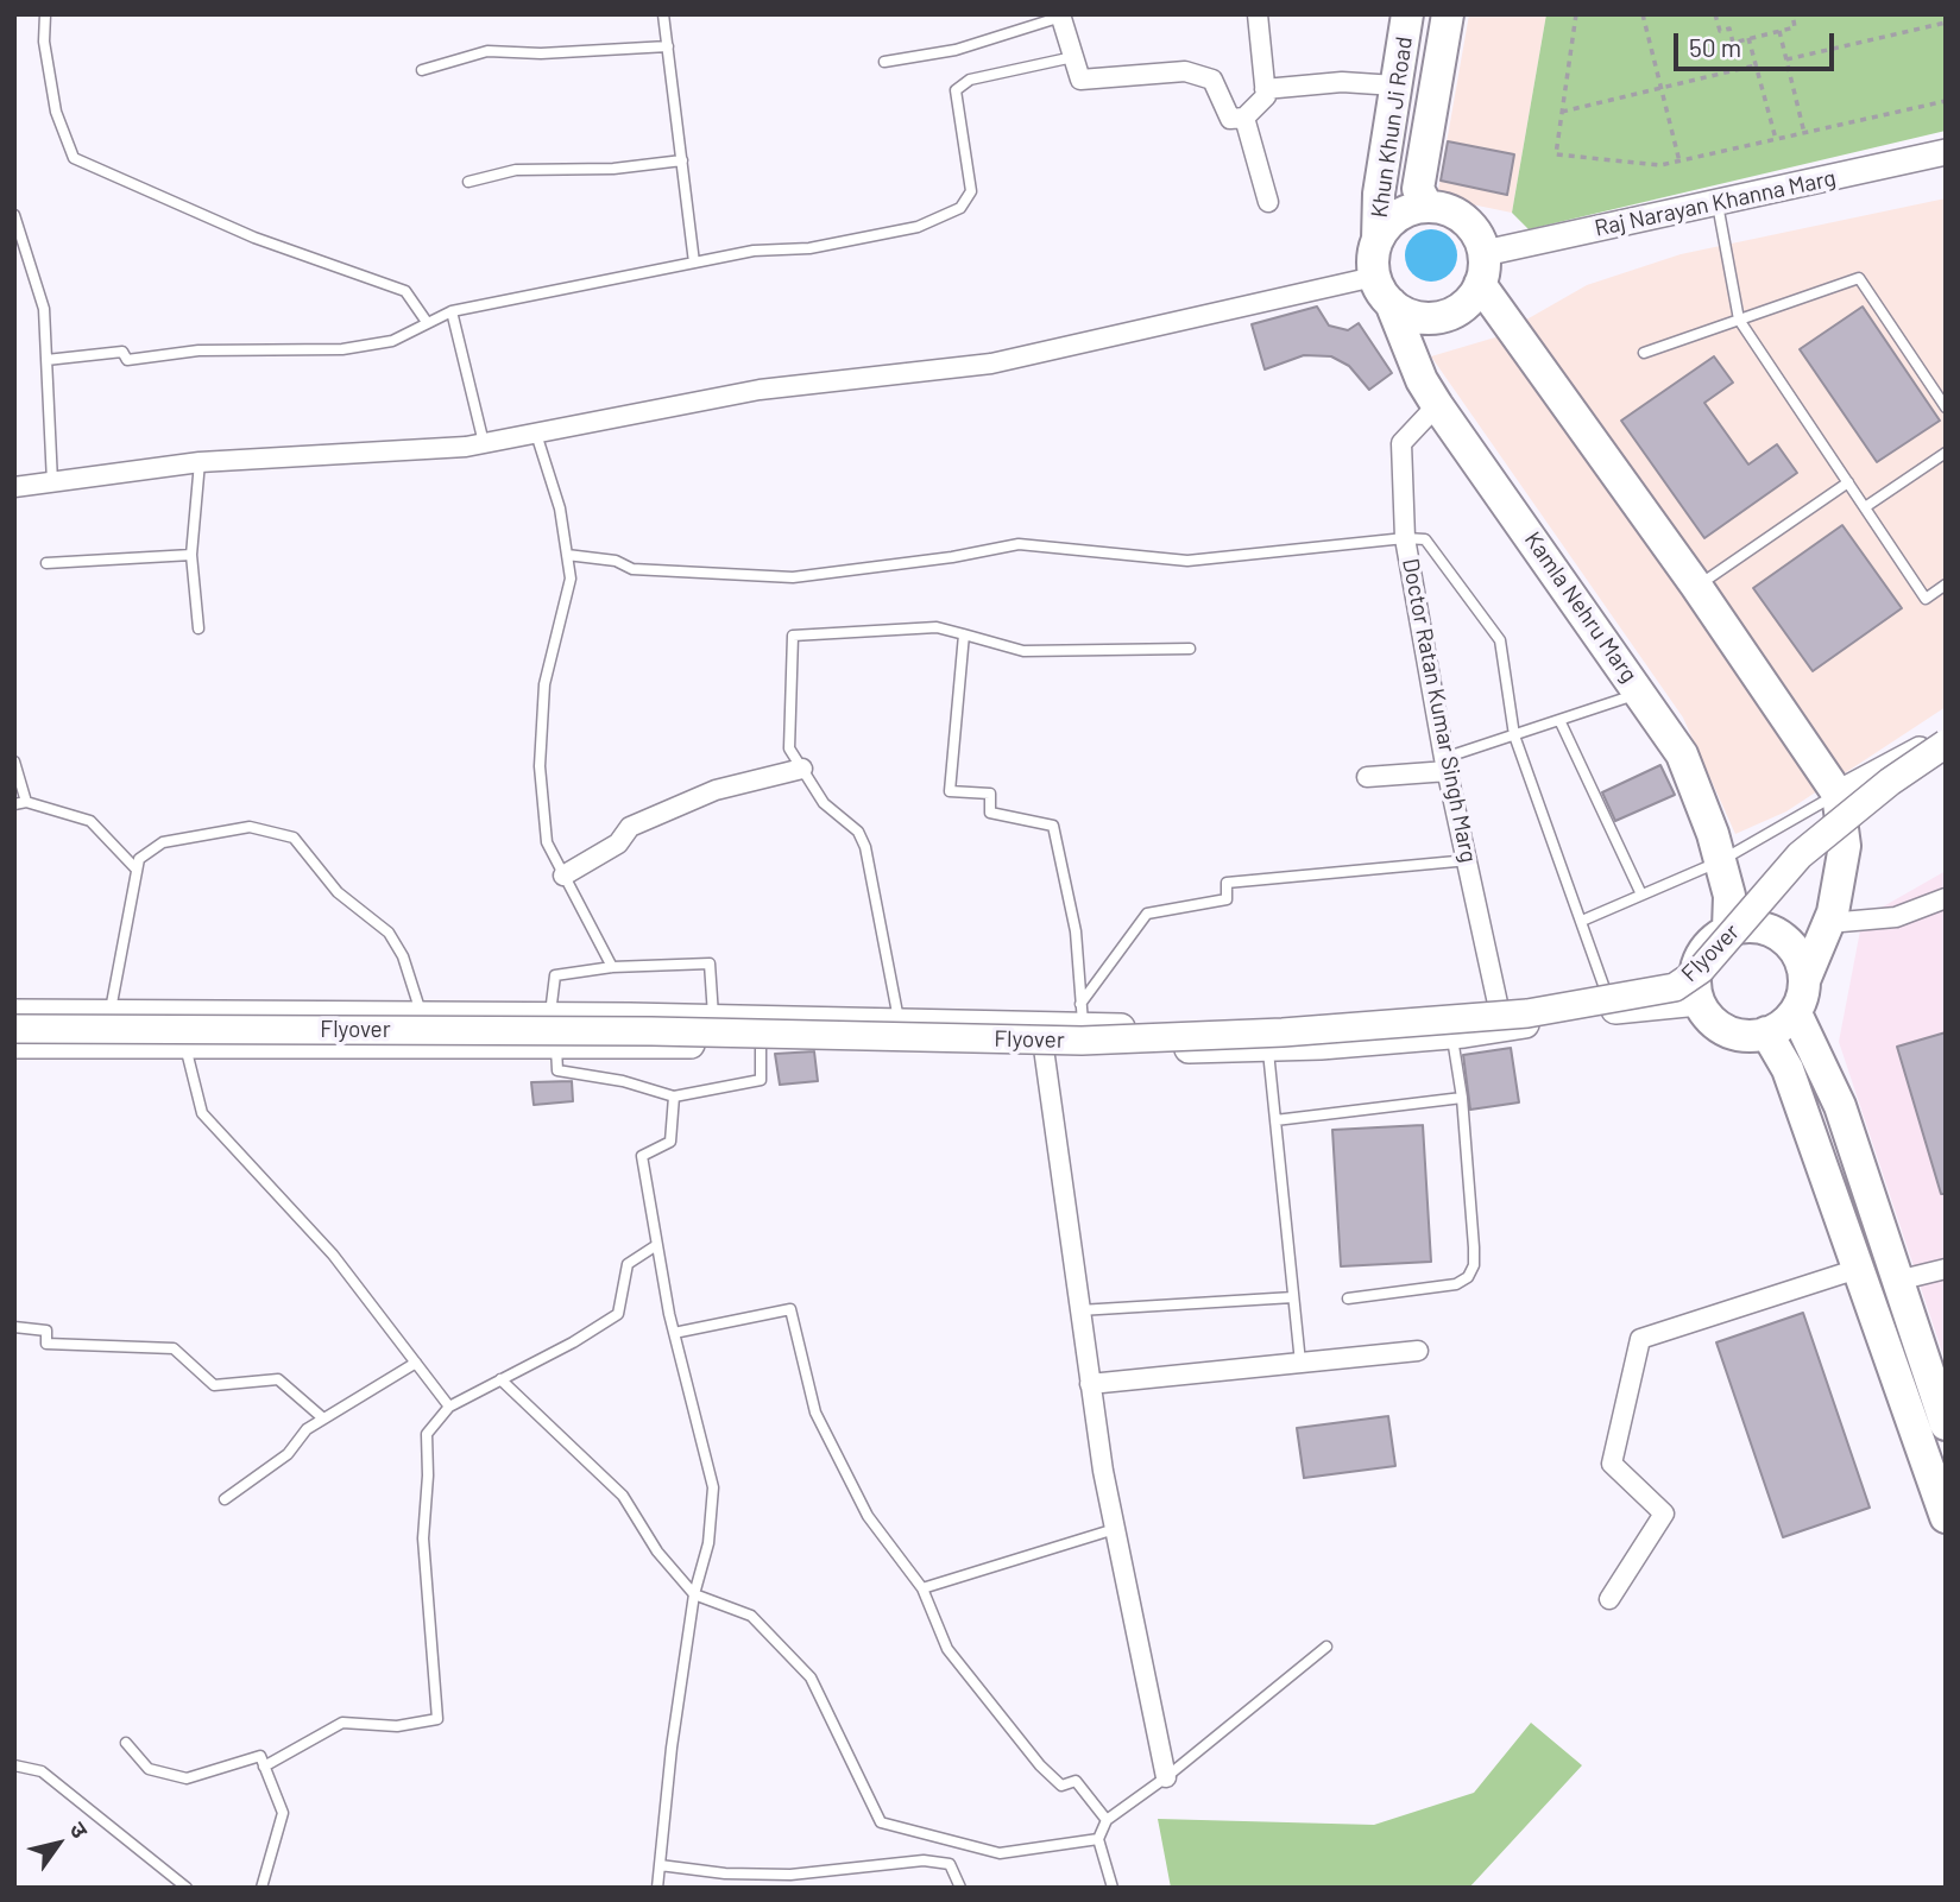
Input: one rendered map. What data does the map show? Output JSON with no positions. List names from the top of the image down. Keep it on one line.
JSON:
{"streets":{"main road":["Khun Khun Ji Road","Kamla Nehru Marg","Flyover"],"street":["Raj Narayan Khanna Marg","Doctor Ratan Kumar Singh Marg"]},"crossings":[["Khun Khun Ji Road","Raj Narayan Khanna Marg"],["Khun Khun Ji Road","Kamla Nehru Marg"],["Raj Narayan Khanna Marg","Kamla Nehru Marg"],["Kamla Nehru Marg","Doctor Ratan Kumar Singh Marg"]],"scale_bar":"50 m","north":"top right"}
